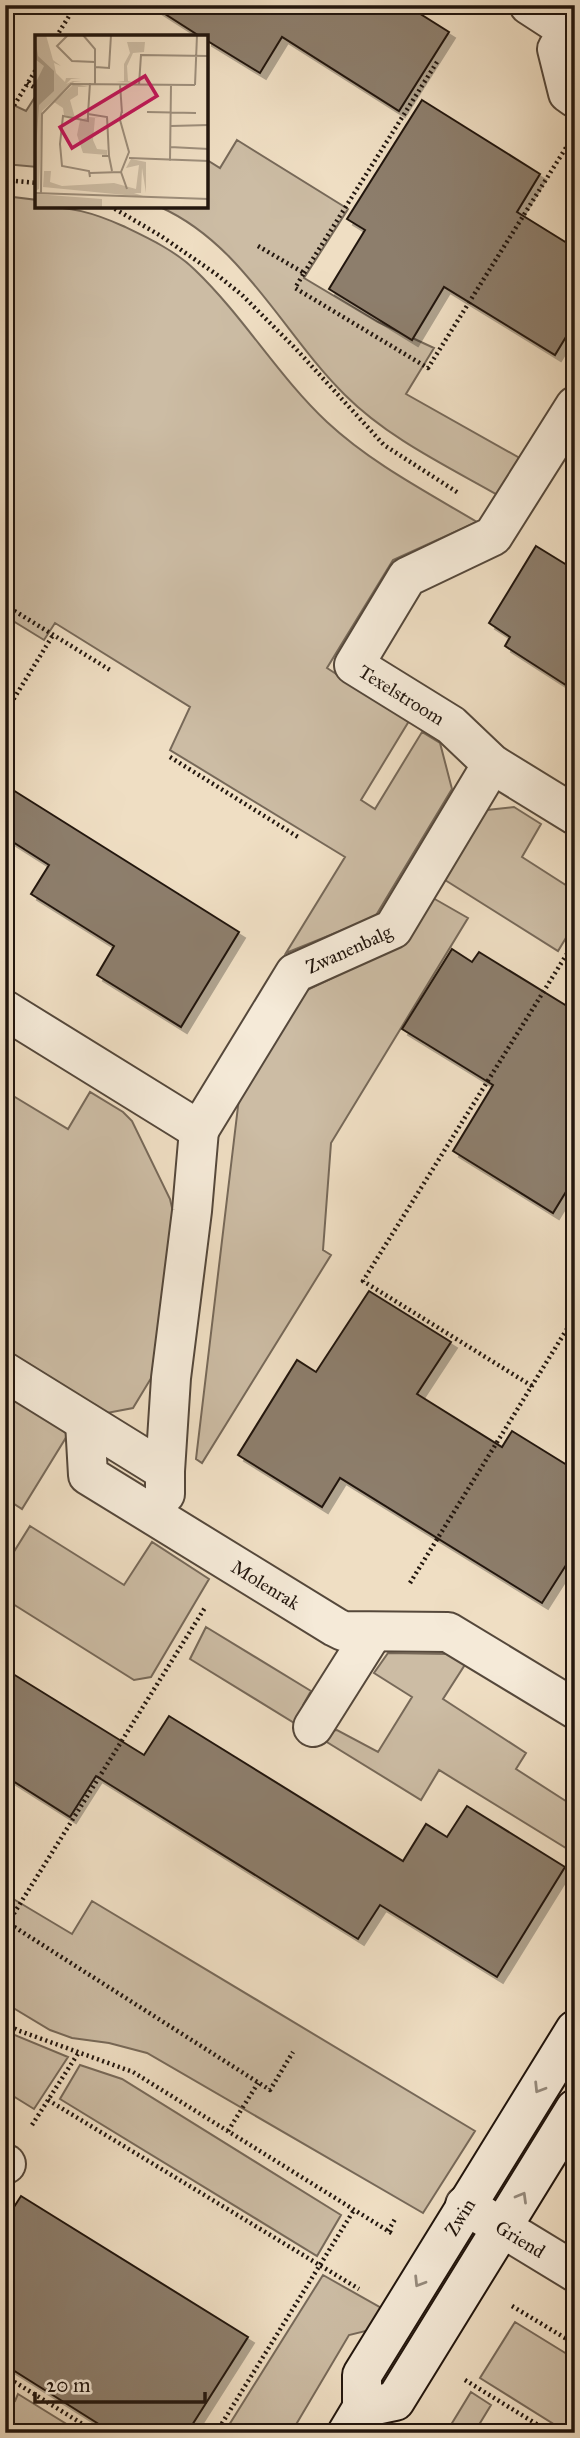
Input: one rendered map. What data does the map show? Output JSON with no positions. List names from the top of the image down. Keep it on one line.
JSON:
{"streets":{"street":["Texelstroom","Zwanenbalg","Molenrak","Zwin","Griend"]},"crossings":[["Texelstroom","Zwanenbalg"],["Zwin","Griend"]],"scale_bar":"20 m"}
